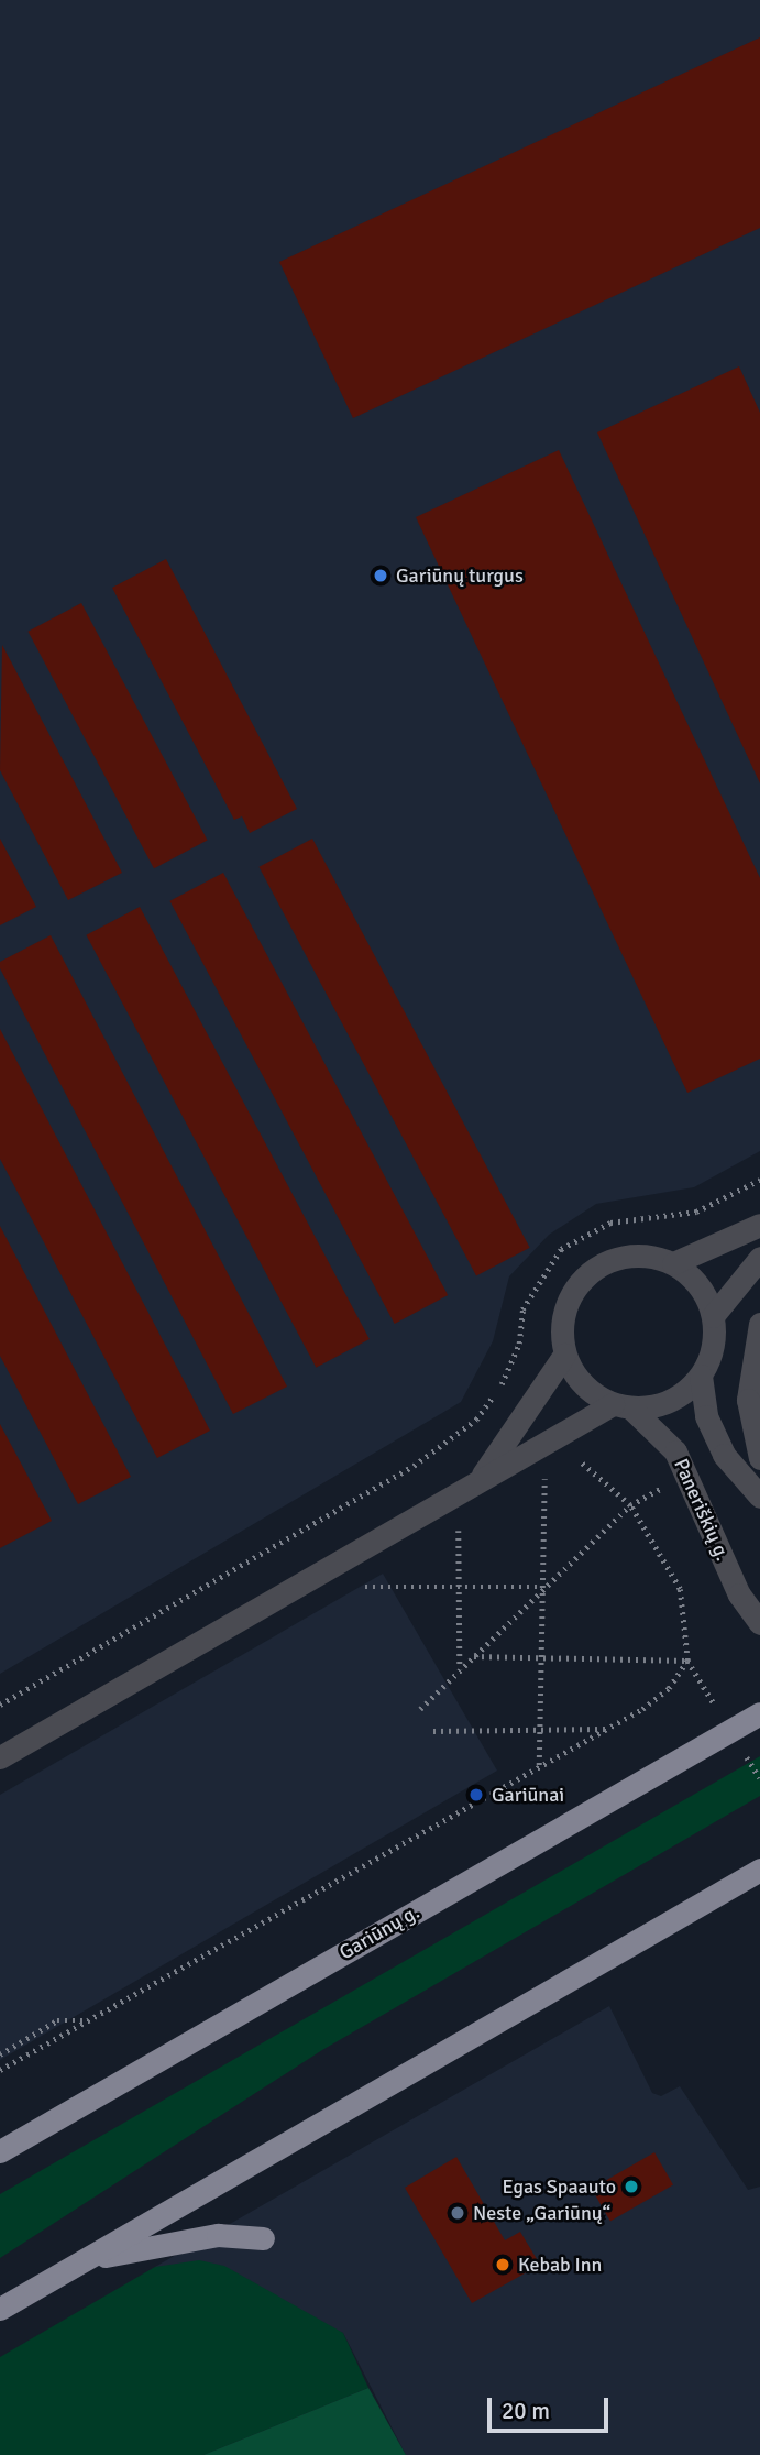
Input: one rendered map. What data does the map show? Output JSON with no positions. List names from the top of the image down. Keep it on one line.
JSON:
{"streets":{"highway":["Gariūnų g."],"street":["Paneriškių g."]},"places":["Gariūnų turgus","Gariūnai","Egas Spaauto","Neste „Gariūnų“","Kebab Inn"],"scale_bar":"20 m"}
